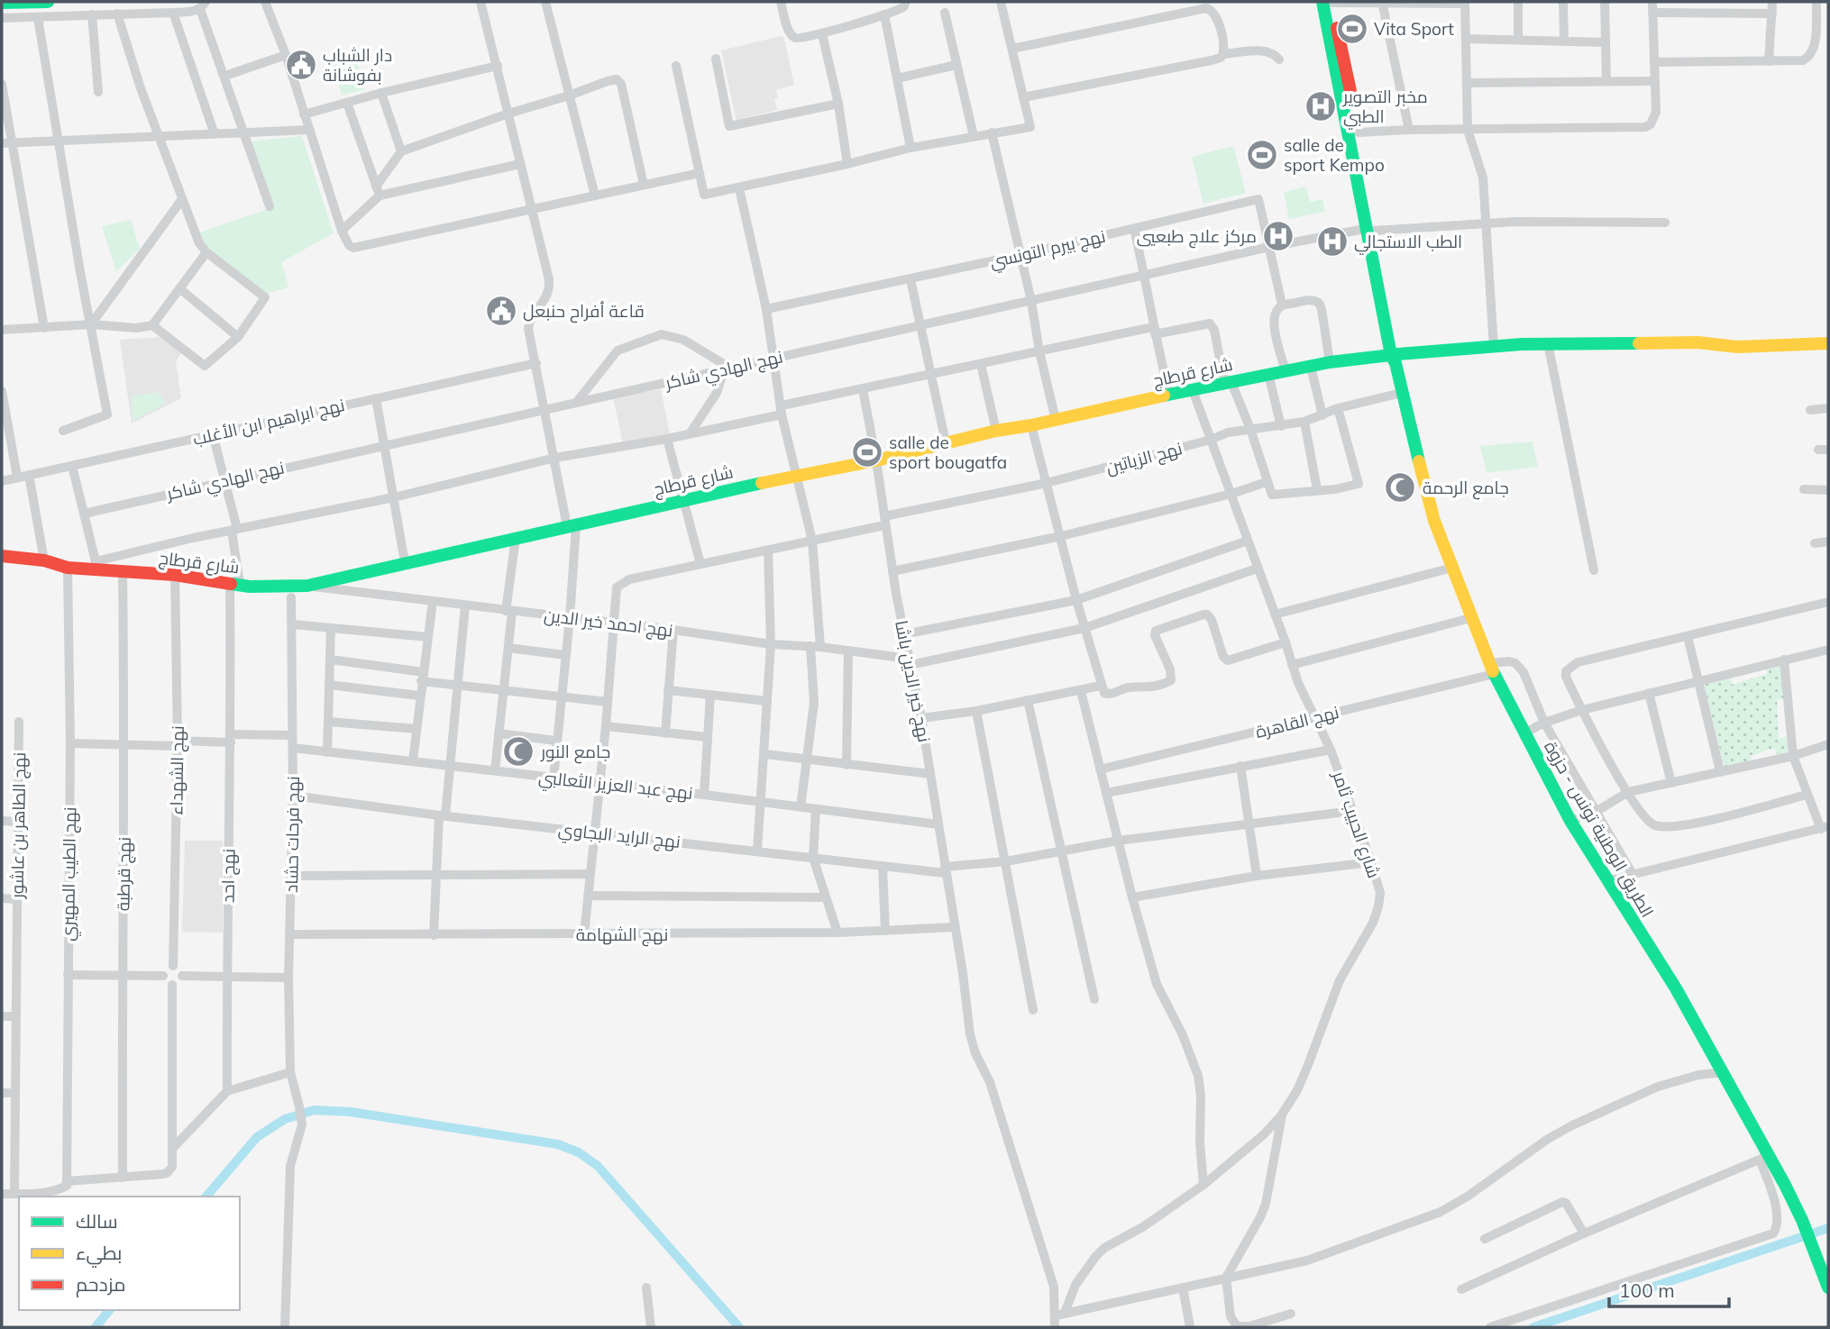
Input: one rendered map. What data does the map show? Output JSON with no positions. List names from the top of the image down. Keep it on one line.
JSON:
{"streets":{"street":["نهج بيرم التونسي","نهج الهادي شاكر","شارع قرطاج","نهج ابراهيم ابن الأغلب","نهج الزياتين","نهج احمد خير الدين","نهج خير الدين باشا","نهج القاهرة","نهج الشهداء","نهج عبد العزيز الثعالبي","شارع الحبيب ثامر","نهج الطاهر بن عاشور","الطريق الوطنية تونس - حزوة","نهج فرحات حشاد","نهج الرايد البجاوي","نهج الطيب المهيري","نهج قرطبة","نهج احد","نهج الشهامة"]},"crossings":[["نهج بيرم التونسي","نهج الهادي شاكر"],["نهج الهادي شاكر","الطريق الوطنية تونس - حزوة"],["نهج الهادي شاكر","نهج احد"],["شارع قرطاج","نهج احمد خير الدين"],["شارع قرطاج","نهج خير الدين باشا"],["شارع قرطاج","نهج الشهداء"],["شارع قرطاج","شارع الحبيب ثامر"],["شارع قرطاج","الطريق الوطنية تونس - حزوة"],["شارع قرطاج","نهج الطيب المهيري"],["شارع قرطاج","نهج قرطبة"],["شارع قرطاج","نهج احد"],["نهج ابراهيم ابن الأغلب","نهج احد"],["نهج الزياتين","نهج احمد خير الدين"],["نهج الزياتين","نهج خير الدين باشا"],["نهج الزياتين","شارع الحبيب ثامر"],["نهج الزياتين","الطريق الوطنية تونس - حزوة"],["نهج احمد خير الدين","نهج خير الدين باشا"],["نهج احمد خير الدين","شارع الحبيب ثامر"],["نهج خير الدين باشا","نهج عبد العزيز الثعالبي"],["نهج خير الدين باشا","نهج الرايد البجاوي"],["نهج خير الدين باشا","نهج الشهامة"],["نهج القاهرة","شارع الحبيب ثامر"],["نهج القاهرة","الطريق الوطنية تونس - حزوة"],["نهج عبد العزيز الثعالبي","نهج فرحات حشاد"],["شارع الحبيب ثامر","نهج الرايد البجاوي"],["نهج فرحات حشاد","نهج الرايد البجاوي"],["نهج فرحات حشاد","نهج الشهامة"]],"places":{"sports":["Vita Sport","salle de sport Kempo","salle de sport bougatfa"],"public building":["دار الشباب بفوشانة","قاعة أفراح حنبعل"],"hospital":["مخبر التصوير الطبي","مركز علاج طبعيي","الطب الاستجالي"],"mosque":["جامع الرحمة","جامع النور"]},"legend":["سالك","بطيء","مزدحم"],"scale_bar":"100 m"}
